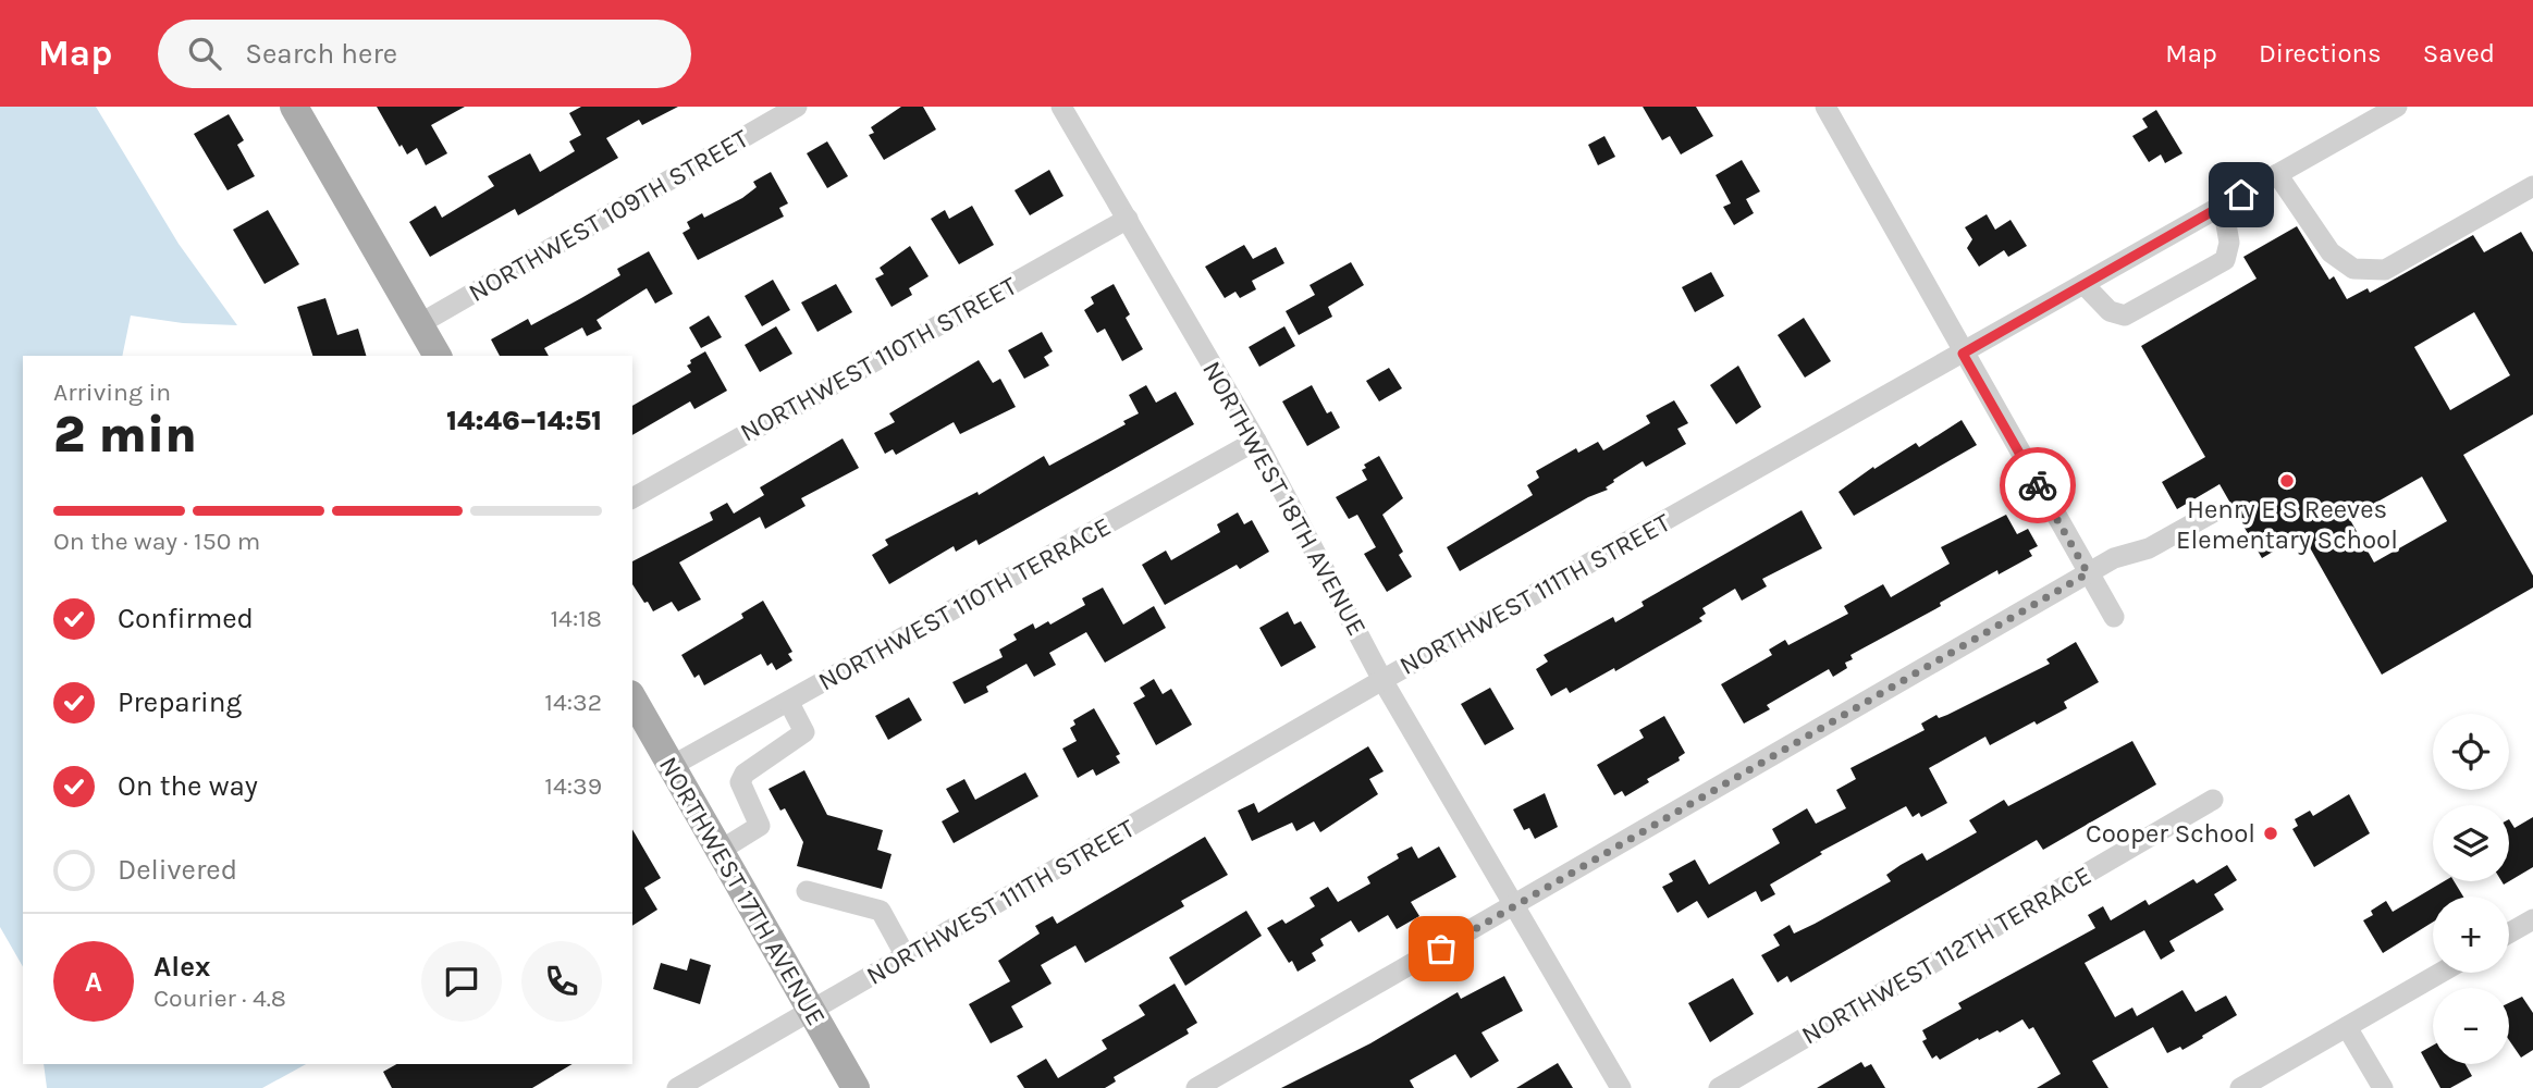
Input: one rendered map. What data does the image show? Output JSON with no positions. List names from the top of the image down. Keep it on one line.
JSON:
{"streets":{"main road":["NORTHWEST 17TH AVENUE"],"street":["NORTHWEST 109TH STREET","NORTHWEST 110TH STREET","NORTHWEST 18TH AVENUE","NORTHWEST 111TH STREET","NORTHWEST 110TH TERRACE","NORTHWEST 112TH TERRACE"]},"crossings":[["NORTHWEST 110TH STREET","NORTHWEST 18TH AVENUE"],["NORTHWEST 18TH AVENUE","NORTHWEST 111TH STREET"],["NORTHWEST 18TH AVENUE","NORTHWEST 110TH TERRACE"],["NORTHWEST 111TH STREET","NORTHWEST 17TH AVENUE"],["NORTHWEST 110TH TERRACE","NORTHWEST 17TH AVENUE"]],"places":["Henry E S Reeves Elementary School","Cooper School"],"page":{"header":"Map","search":"Search here","nav":["Map","Directions","Saved"],"heading":["2 min","Arriving in","14:46–14:51"],"panel":["Alex","Courier · 4.8"],"bar":"On the way · 150 m","list":[["Confirmed","14:18"],["Preparing","14:32"],["On the way","14:39"],"Delivered"],"map_buttons":["+","−"],"round":"A"}}
